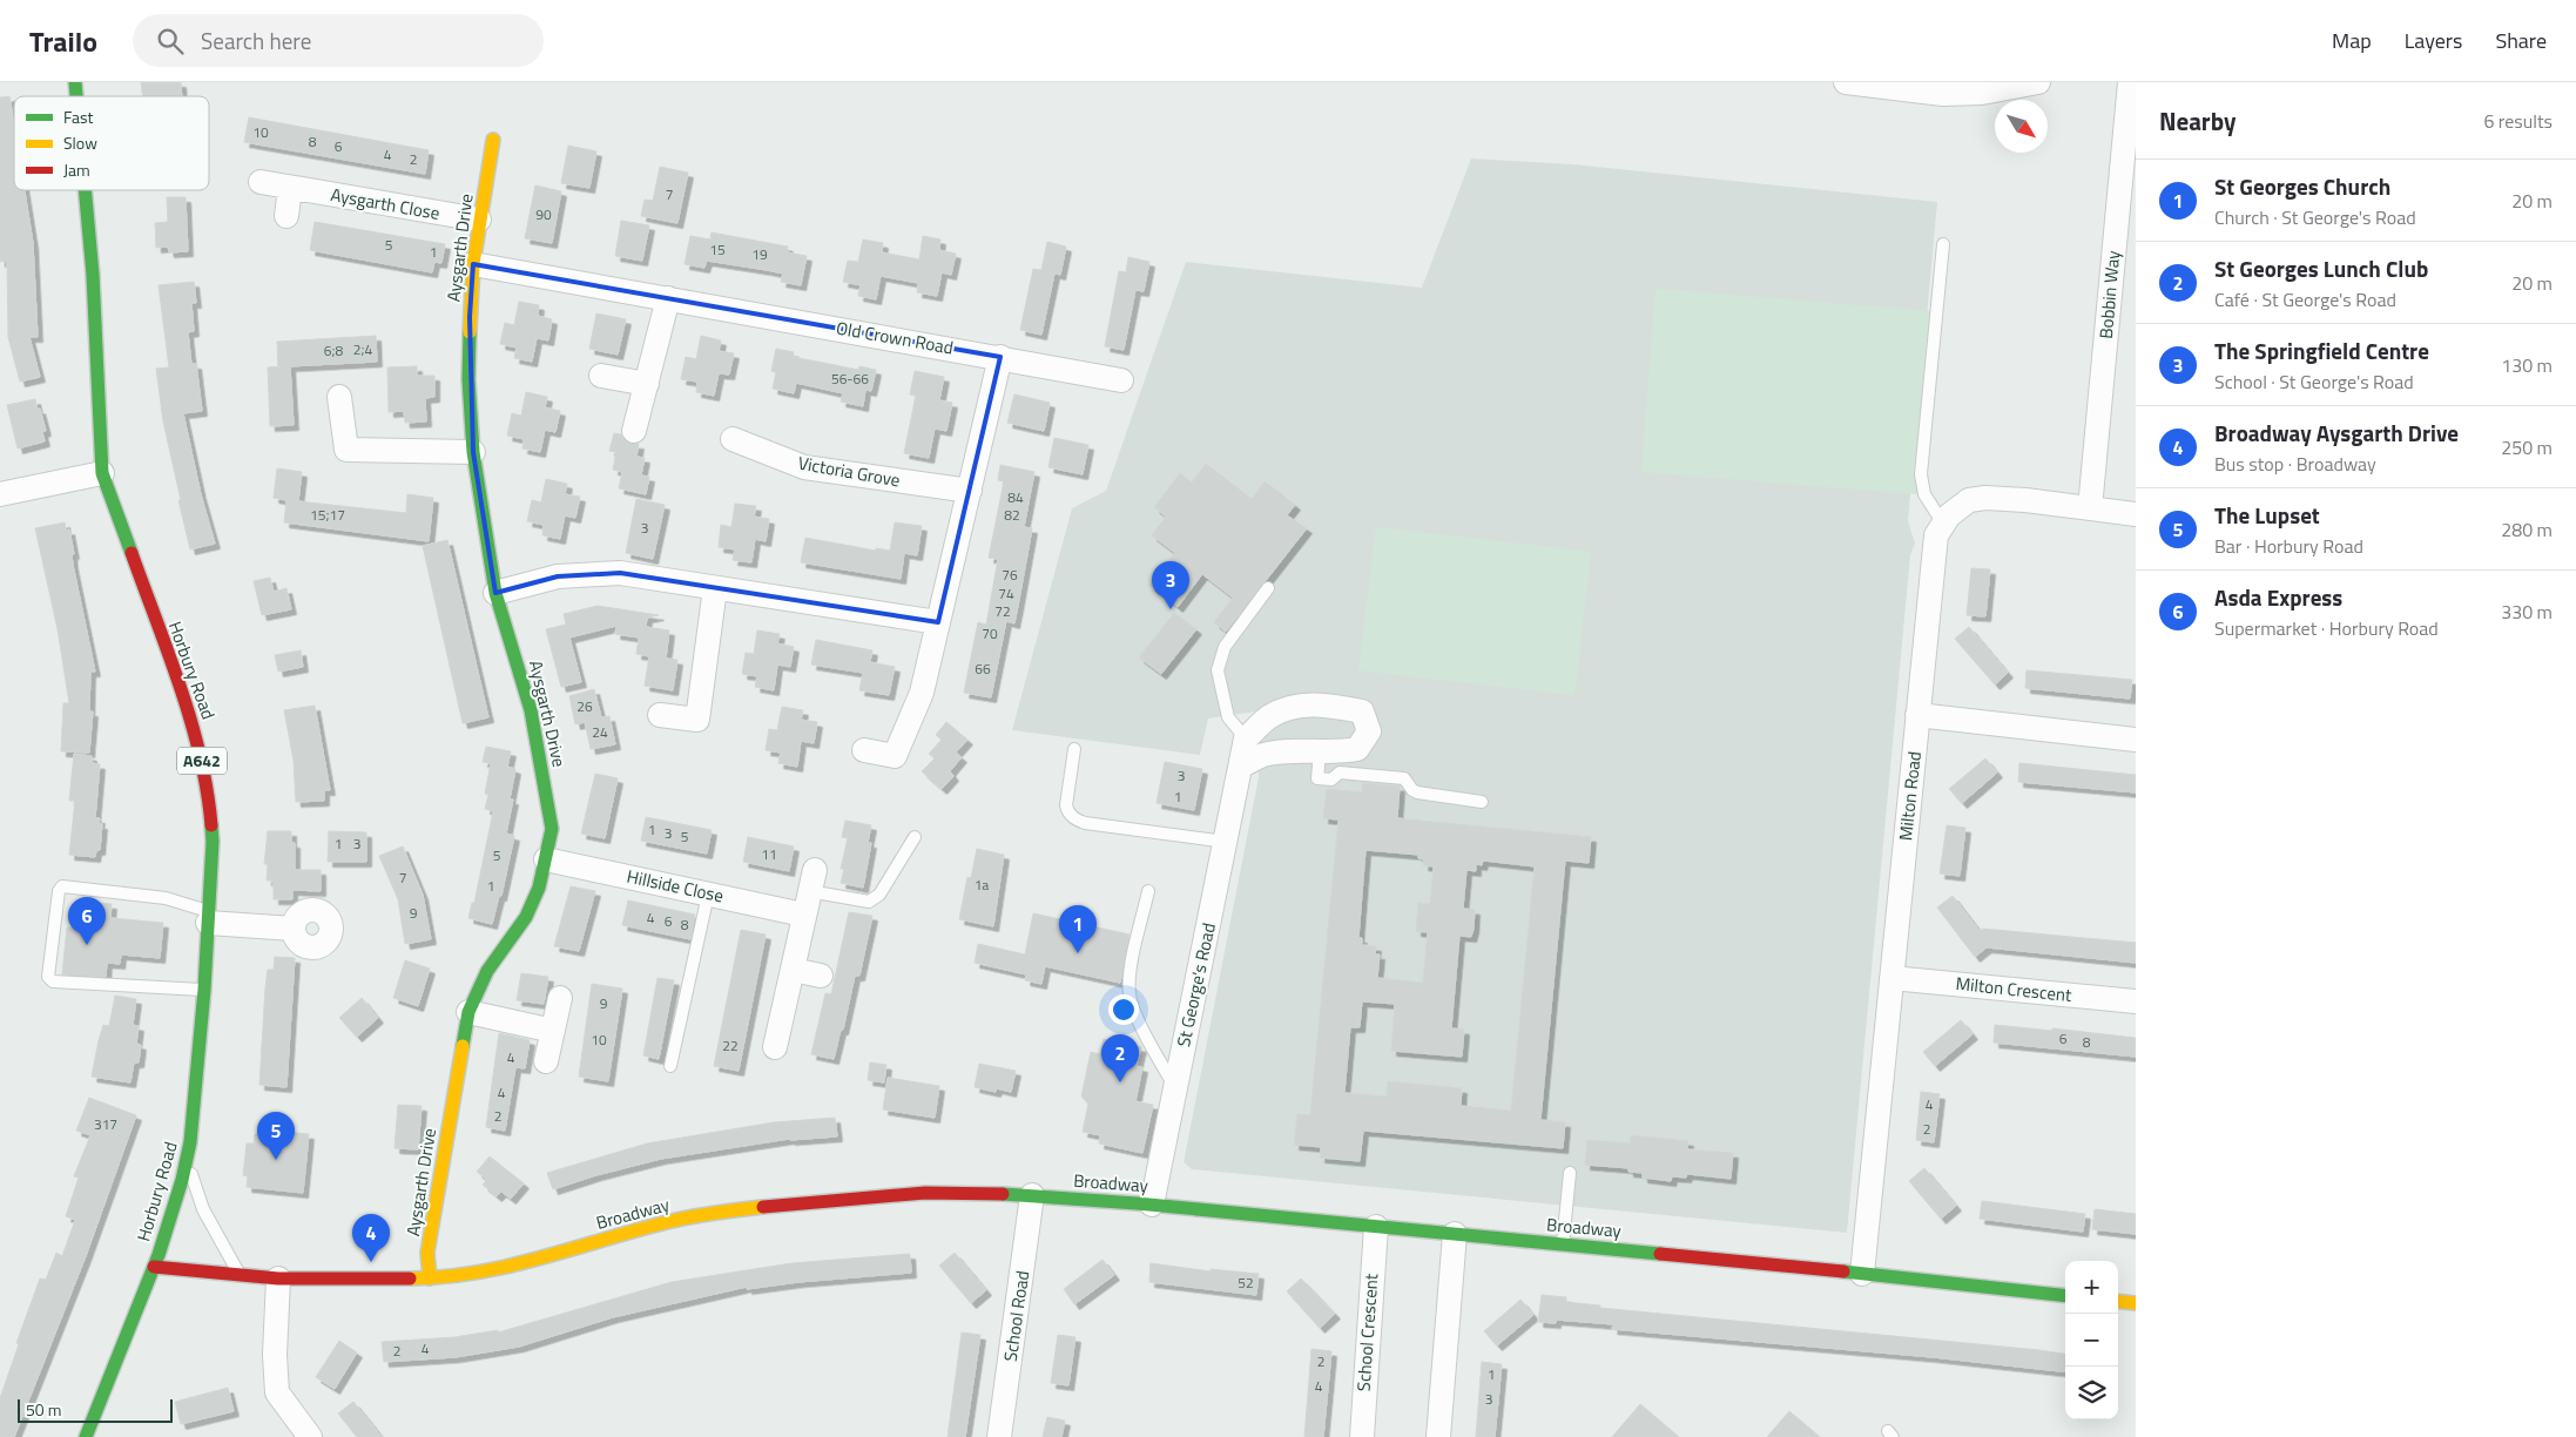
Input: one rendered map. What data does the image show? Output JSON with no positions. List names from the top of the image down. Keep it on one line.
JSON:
{"streets":{"main road":["Aysgarth Drive","Horbury Road","A642","Broadway"],"street":["Aysgarth Close","Bobbin Way","Old Crown Road","Victoria Grove","Milton Road","Hillside Close","St George's Road","Milton Crescent","School Road","School Crescent"]},"crossings":[["Aysgarth Close","Aysgarth Drive"],["Aysgarth Drive","Old Crown Road"],["Aysgarth Drive","Hillside Close"],["Aysgarth Drive","Broadway"],["Bobbin Way","Milton Road"],["Horbury Road","Broadway"],["Milton Road","Milton Crescent"],["Milton Road","Broadway"],["St George's Road","Broadway"],["Broadway","School Road"],["Broadway","School Crescent"]],"house_numbers":["10","8","6","4","2","7","90","5","15","1","19","2;4","6;8","56-66","84","15;17","82","3","76","74","72","70","66","26","24","3","1","1","3","5","1","3","11","5","7","1a","1","9","4","6","8","9","6","10","8","22","4","4","4","2","317","2","52","4","2","2","1","4","3"],"legend":["Fast","Slow","Jam"],"scale_bar":"50 m","north":"bottom right","page":{"header":"Trailo","search":"Search here","nav":["Map","Layers","Share"],"heading":["Nearby","6 results"],"list":[{"mark":"1","name":"St Georges Church","note":"Church · St George's Road","value":"20 m"},{"mark":"2","name":"St Georges Lunch Club","note":"Café · St George's Road","value":"20 m"},{"mark":"3","name":"The Springfield Centre","note":"School · St George's Road","value":"130 m"},{"mark":"4","name":"Broadway Aysgarth Drive","note":"Bus stop · Broadway","value":"250 m"},{"mark":"5","name":"The Lupset","note":"Bar · Horbury Road","value":"280 m"},{"mark":"6","name":"Asda Express","note":"Supermarket · Horbury Road","value":"330 m"}],"pins":["3","6","1","2","5","4"],"map_buttons":["+","−"],"scale":"50 m"}}
